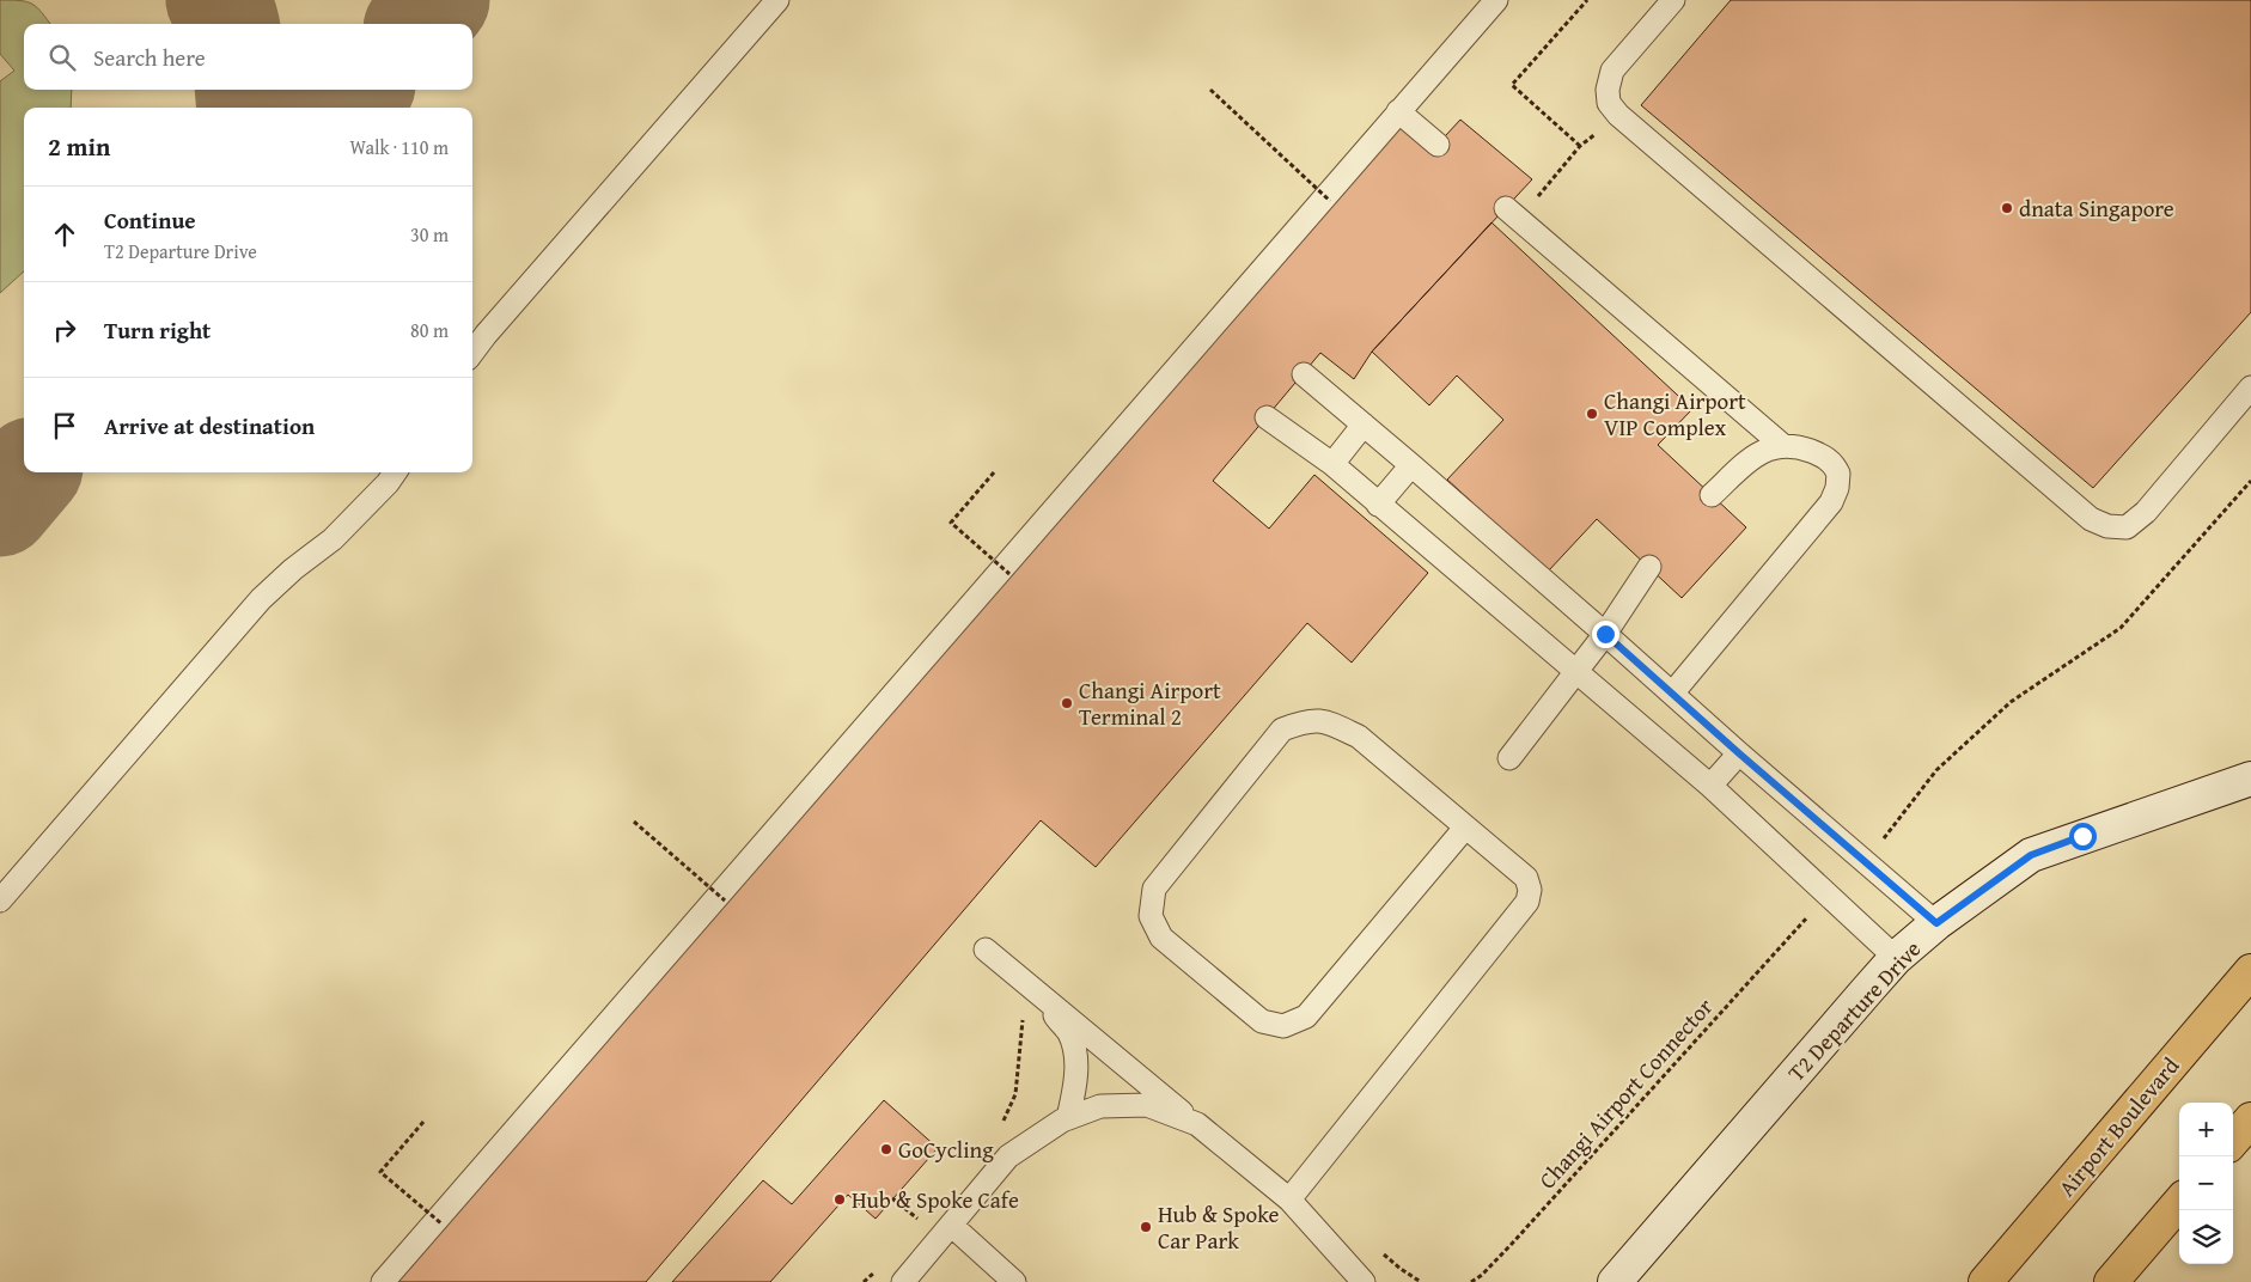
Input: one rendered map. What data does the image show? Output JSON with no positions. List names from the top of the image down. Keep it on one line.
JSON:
{"streets":{"highway":["Airport Boulevard"],"main road":["T2 Departure Drive"],"path":["Changi Airport Connector"]},"places":["dnata Singapore","Changi Airport VIP Complex","Changi Airport Terminal 2","GoCycling","Hub & Spoke Cafe","Hub & Spoke Car Park"],"page":{"search":"Search here","heading":["2 min","Walk · 110 m"],"list":[["Continue","T2 Departure Drive","30 m"],["Turn right","80 m"],"Arrive at destination"],"map_buttons":["+","−"]}}
